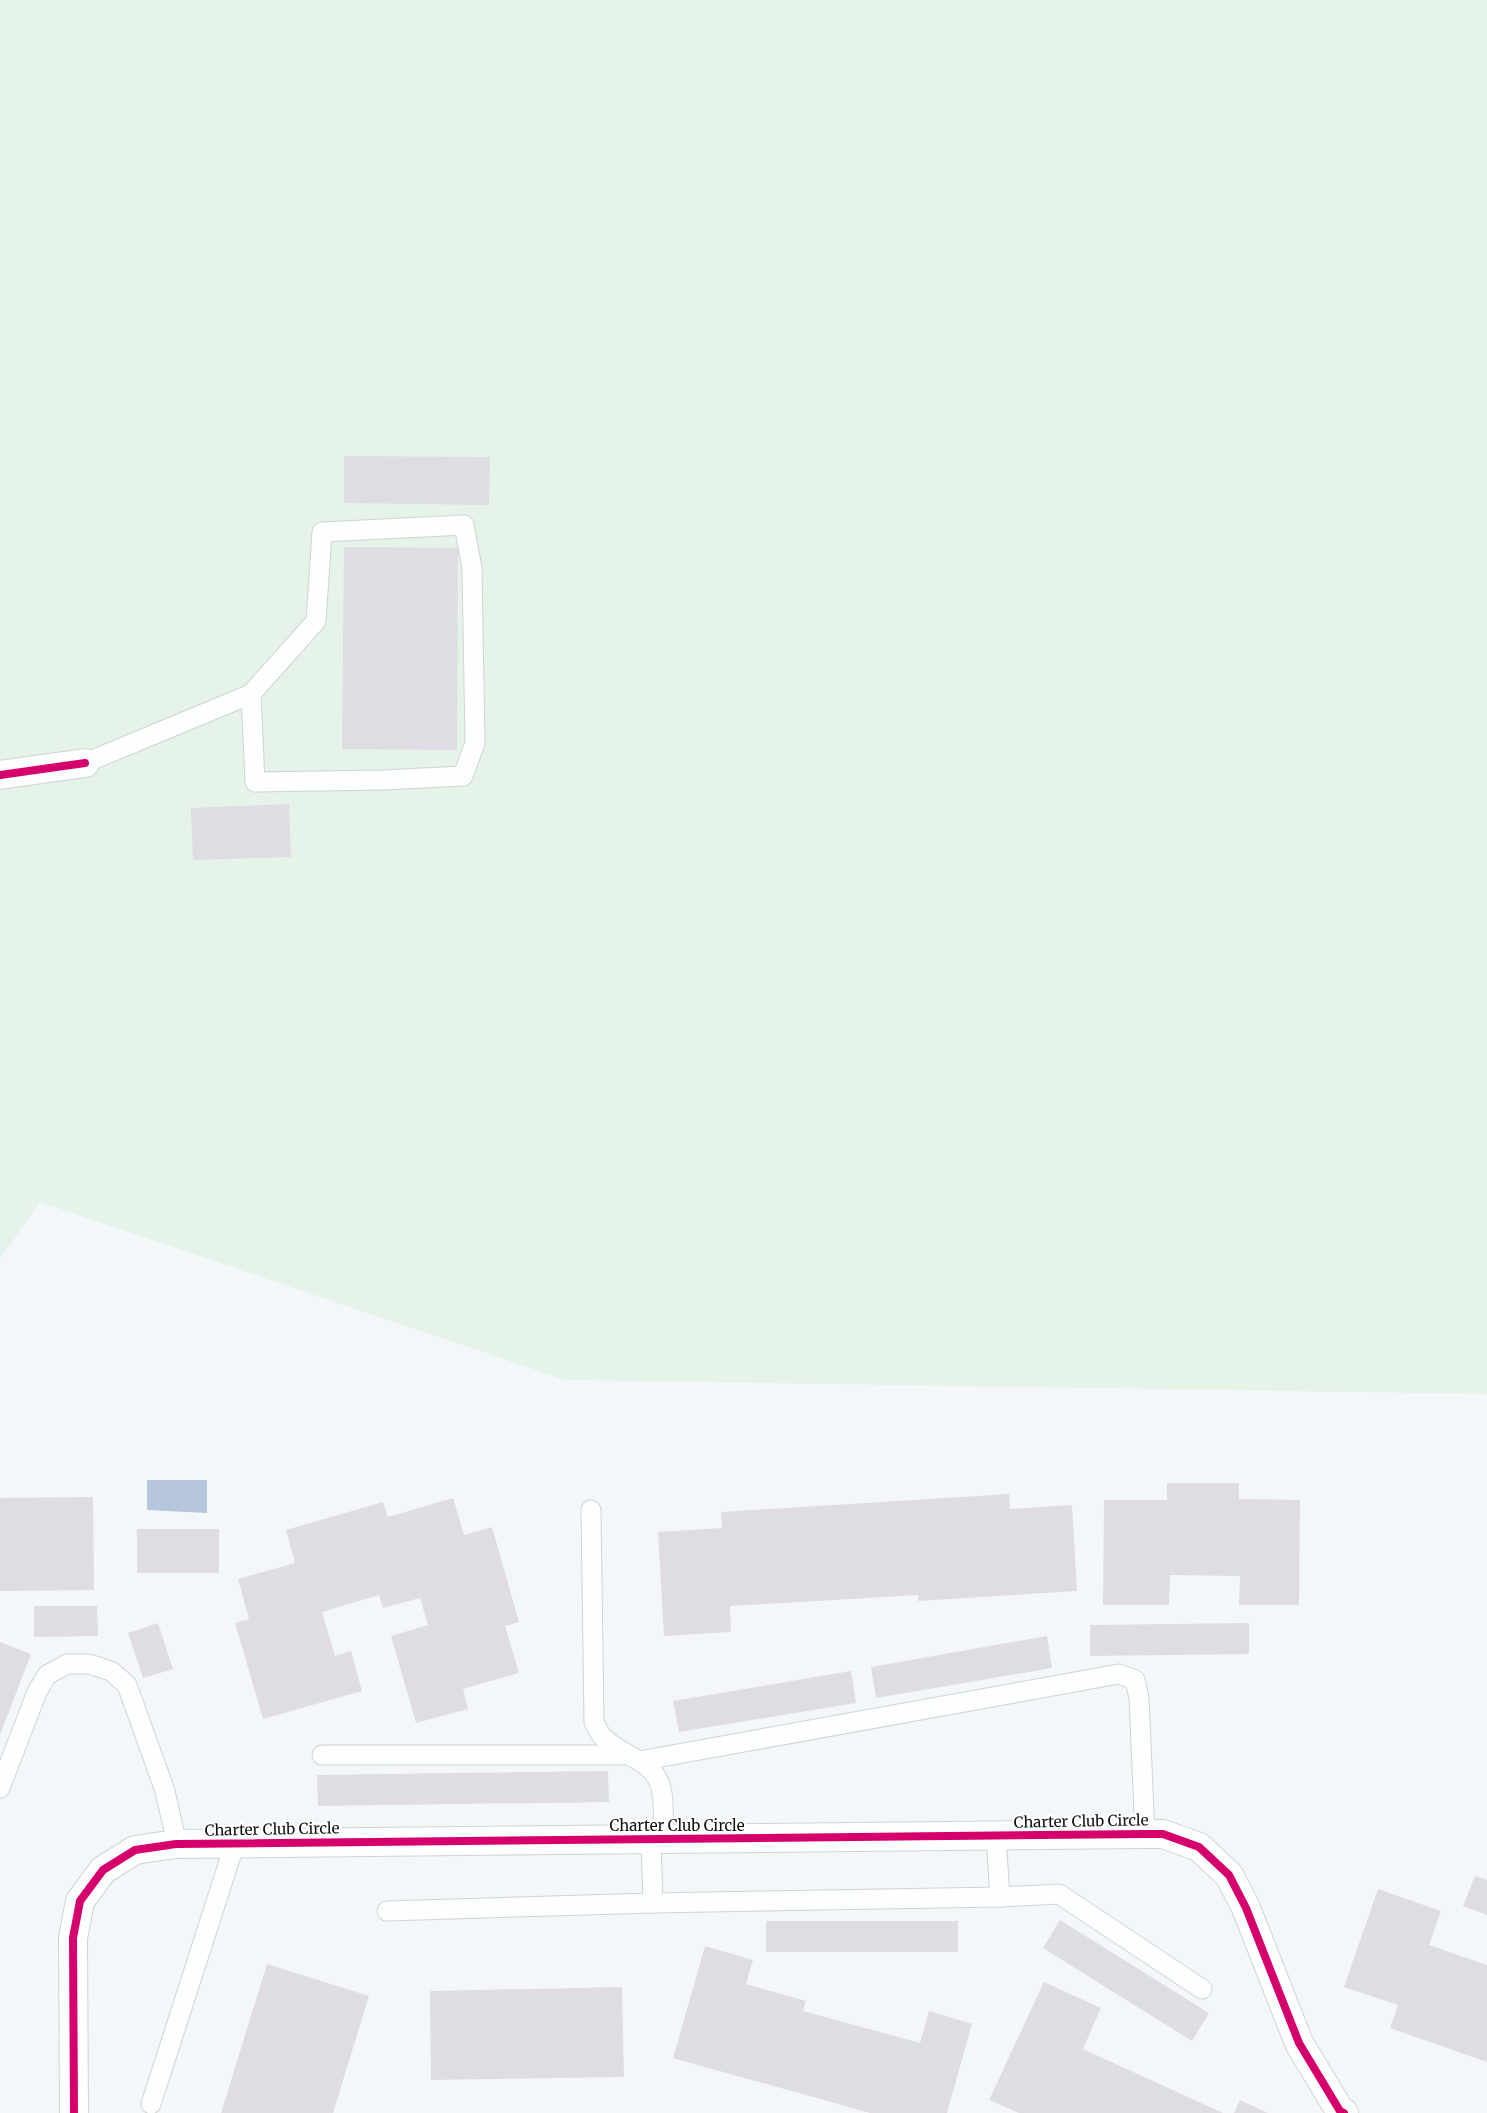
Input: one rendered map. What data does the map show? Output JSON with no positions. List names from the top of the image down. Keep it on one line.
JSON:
{"streets":{"street":["Charter Club Circle"]}}
